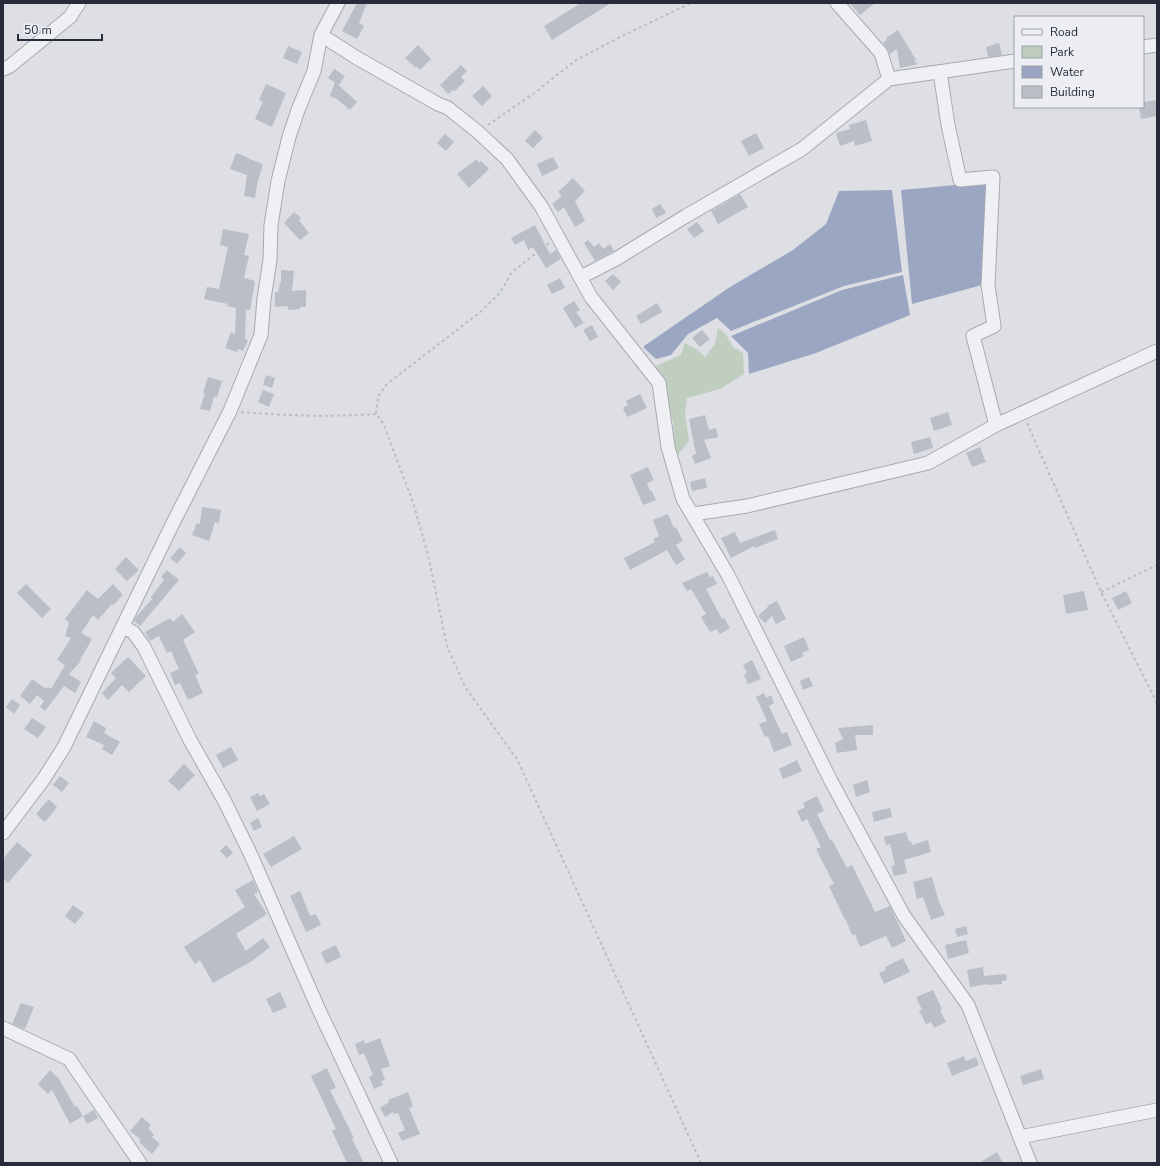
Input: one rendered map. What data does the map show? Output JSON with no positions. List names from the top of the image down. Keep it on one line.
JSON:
{"legend":["Road","Park","Water","Building"],"scale_bar":"50 m"}
